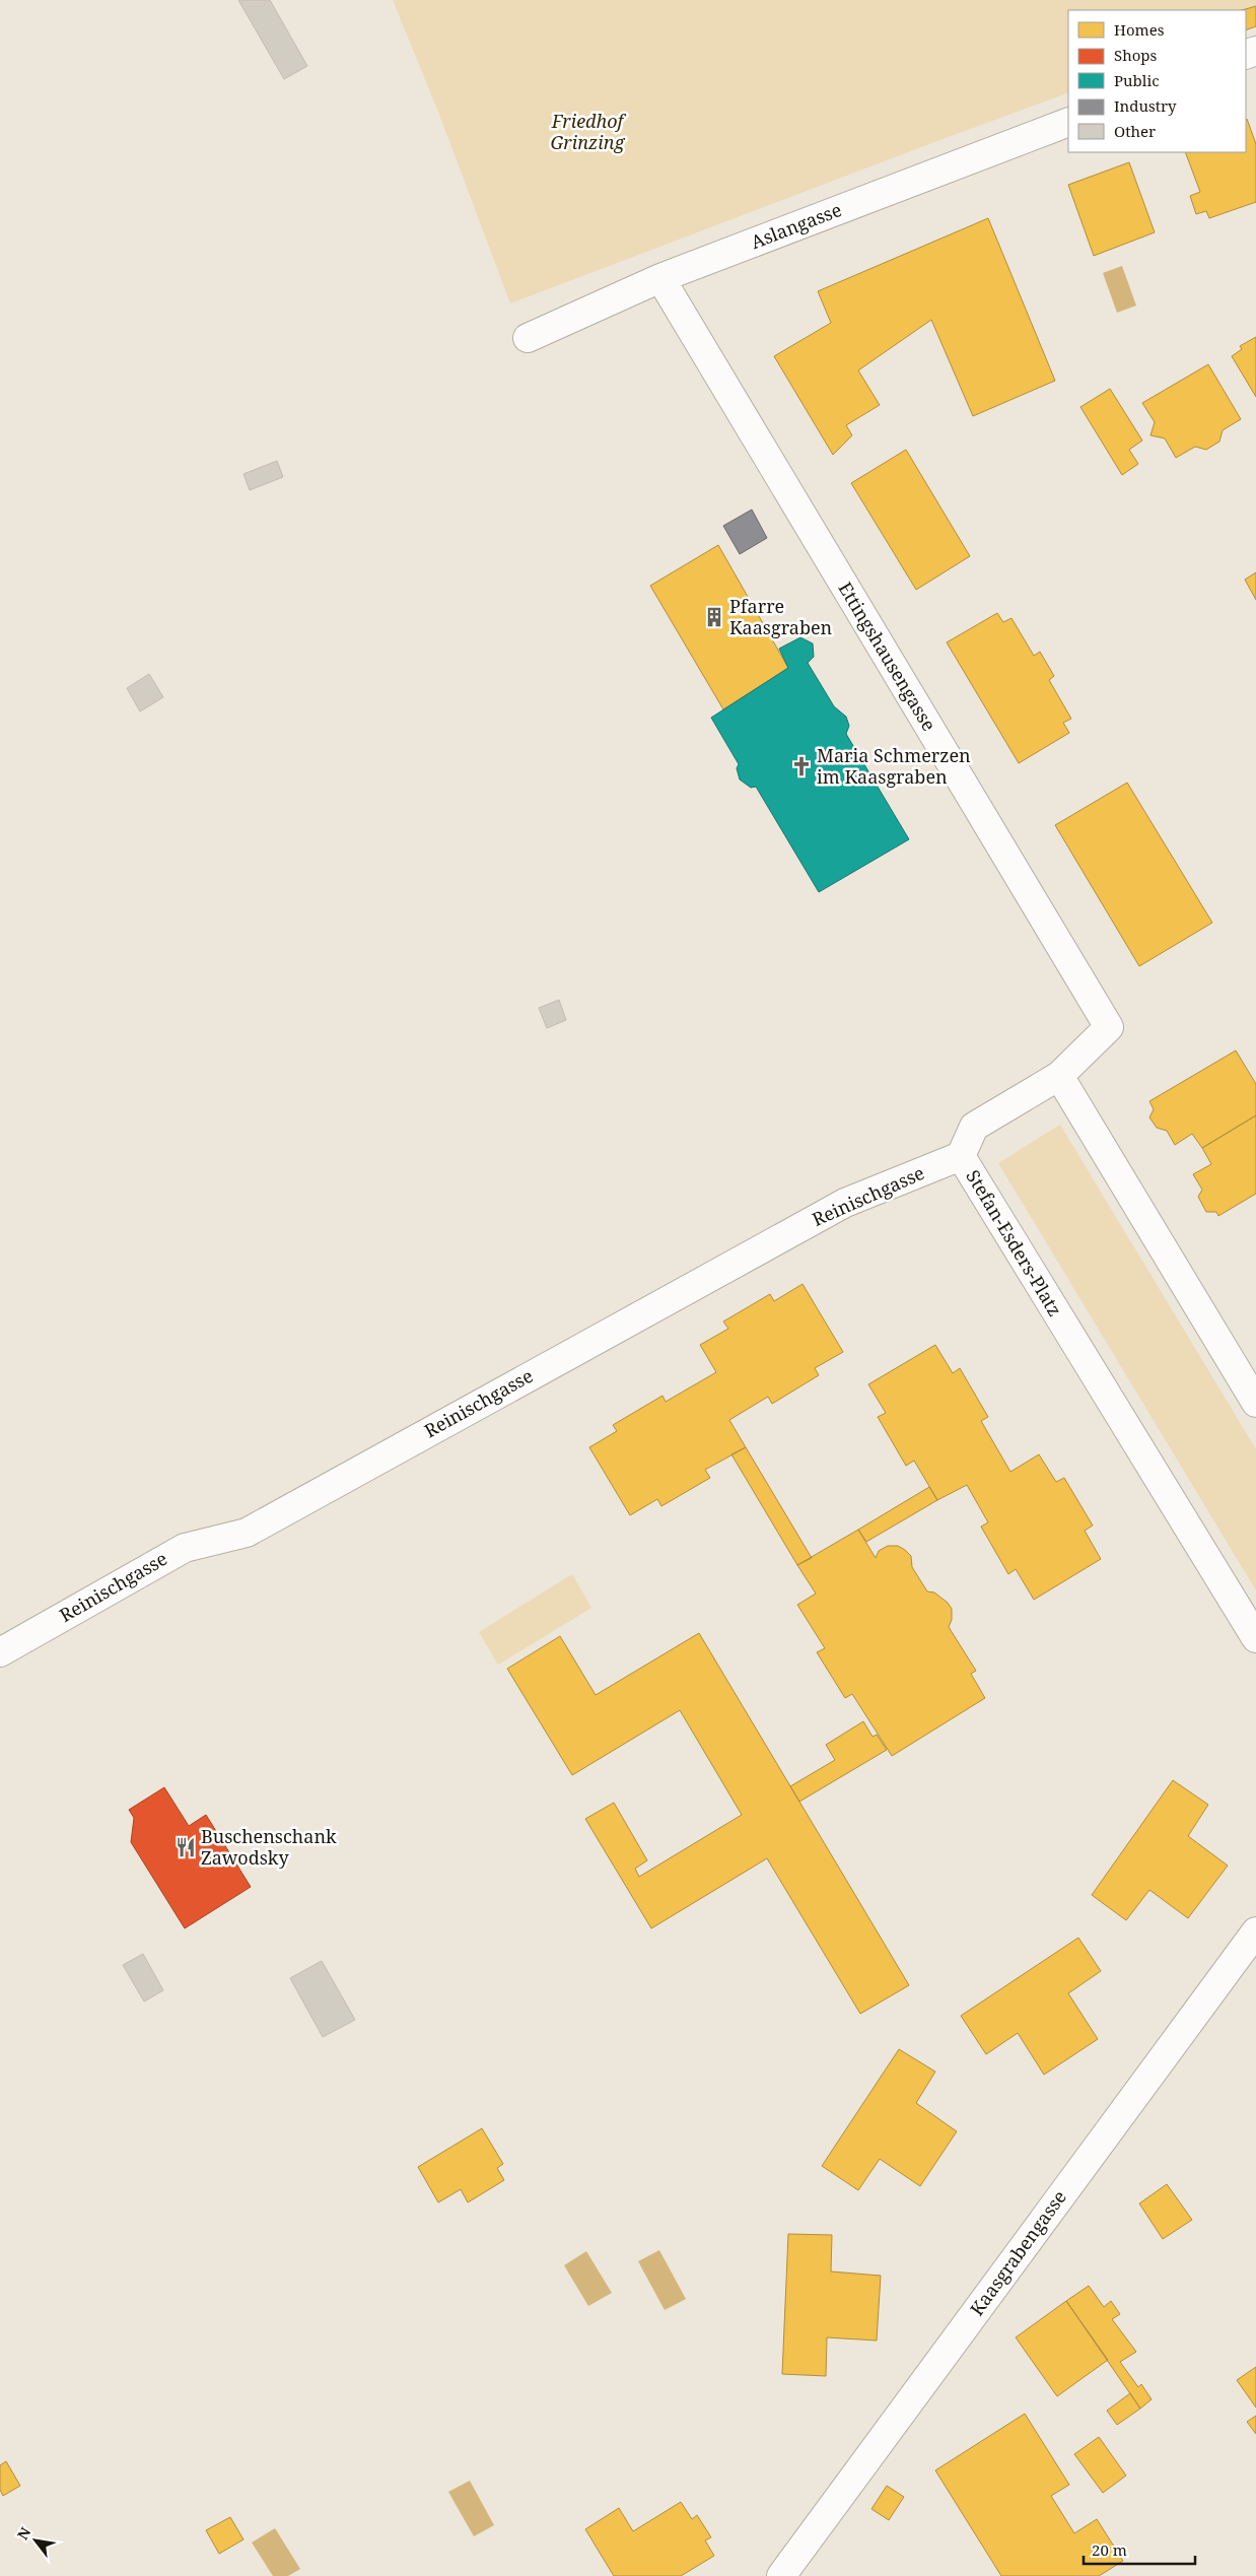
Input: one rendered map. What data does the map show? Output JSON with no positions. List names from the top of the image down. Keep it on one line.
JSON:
{"streets":{"street":["Aslangasse","Ettingshausengasse","Reinischgasse","Stefan-Esders-Platz","Kaasgrabengasse"]},"crossings":[["Aslangasse","Ettingshausengasse"],["Ettingshausengasse","Stefan-Esders-Platz"],["Reinischgasse","Stefan-Esders-Platz"]],"parks":["Friedhof Grinzing"],"places":{"building":["Pfarre Kaasgraben"],"church":["Maria Schmerzen im Kaasgraben"],"restaurant":["Buschenschank Zawodsky"]},"legend":["Homes","Shops","Public","Industry","Other"],"scale_bar":"20 m","north":"top left"}
